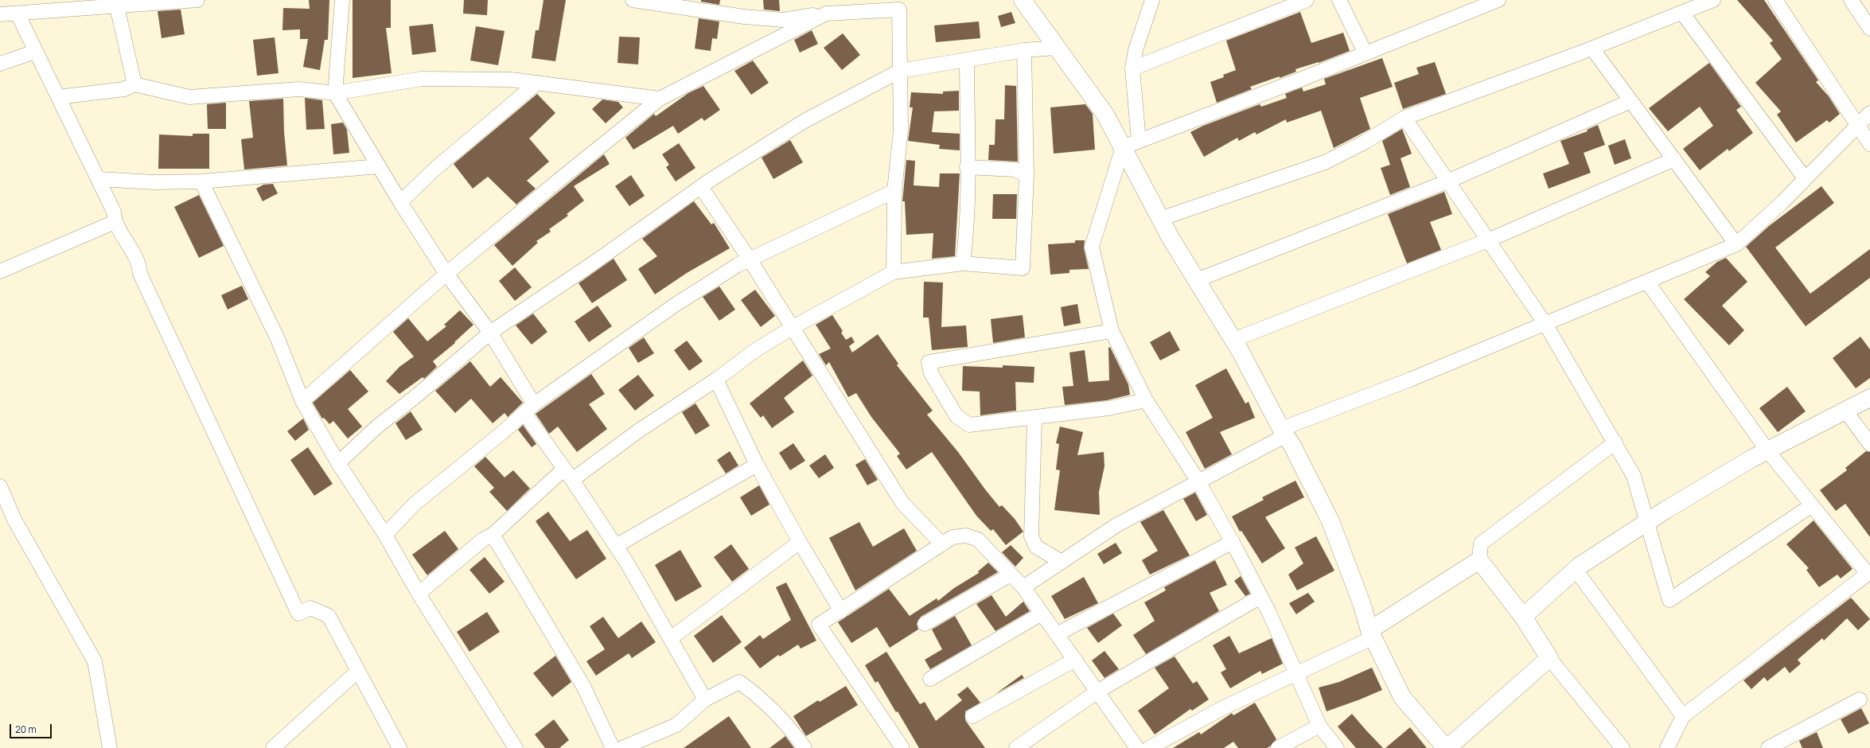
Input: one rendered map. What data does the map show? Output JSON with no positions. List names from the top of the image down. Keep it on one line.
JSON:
{"scale_bar":"20 m"}
